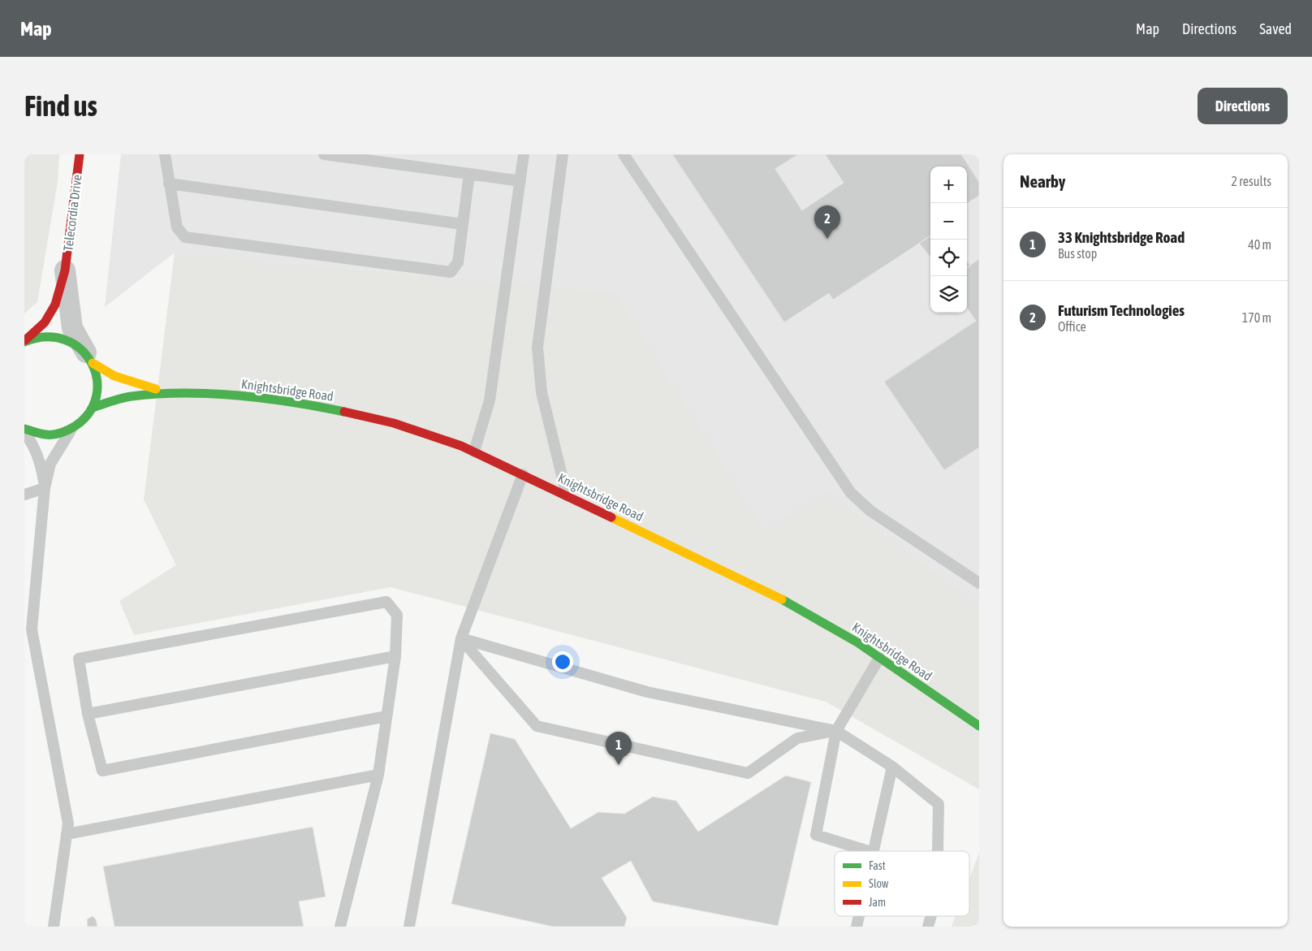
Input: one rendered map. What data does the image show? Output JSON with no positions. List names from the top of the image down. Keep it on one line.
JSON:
{"streets":{"street":["Telecordia Drive","Knightsbridge Road"]},"crossings":[["Telecordia Drive","Knightsbridge Road"]],"legend":["Fast","Slow","Jam"],"page":{"header":"Map","nav":["Map","Directions","Saved"],"buttons":"Directions","title":"Find us","heading":["Nearby","2 results"],"map_buttons":["+","−"],"pins":["2","1"],"list":[{"mark":"1","name":"33 Knightsbridge Road","note":"Bus stop","value":"40 m"},{"mark":"2","name":"Futurism Technologies","note":"Office","value":"170 m"}]}}
